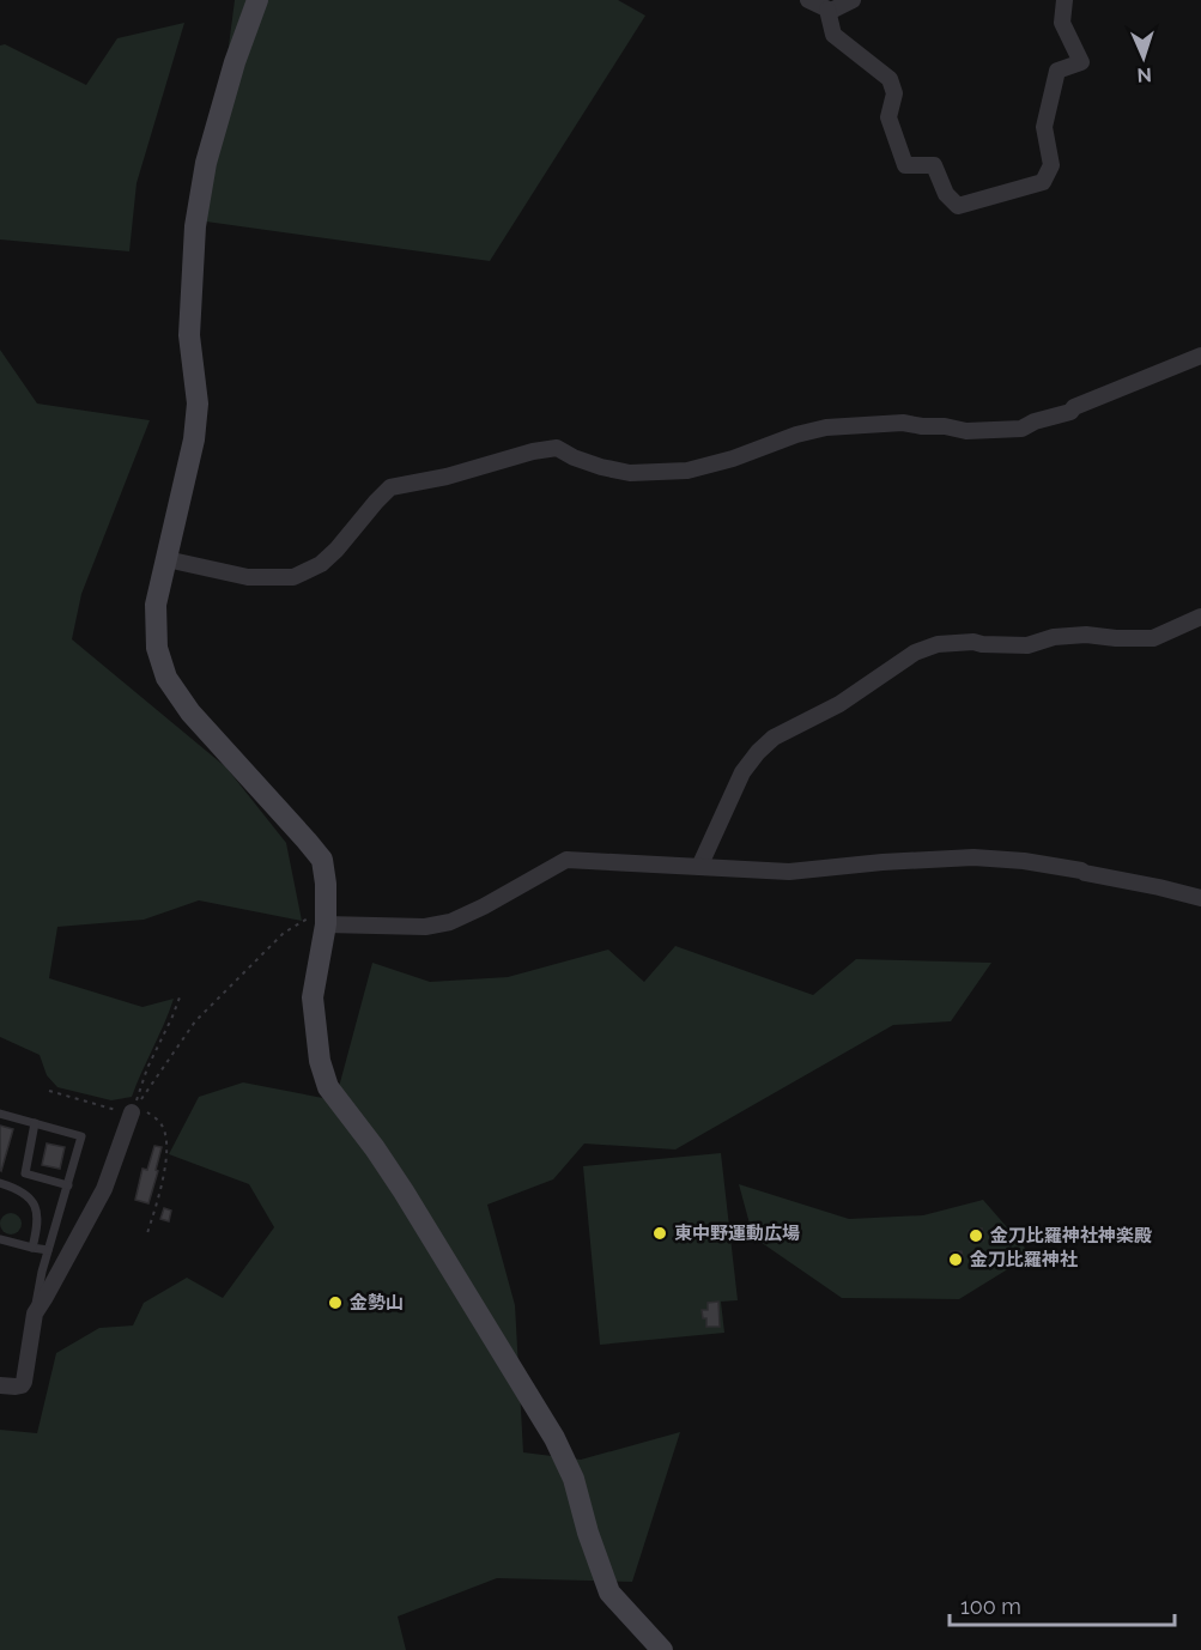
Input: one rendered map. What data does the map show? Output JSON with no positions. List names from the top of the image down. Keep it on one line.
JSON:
{"places":["東中野運動広場","金刀比羅神社神楽殿","金刀比羅神社","金勢山"],"scale_bar":"100 m","north":"bottom"}
